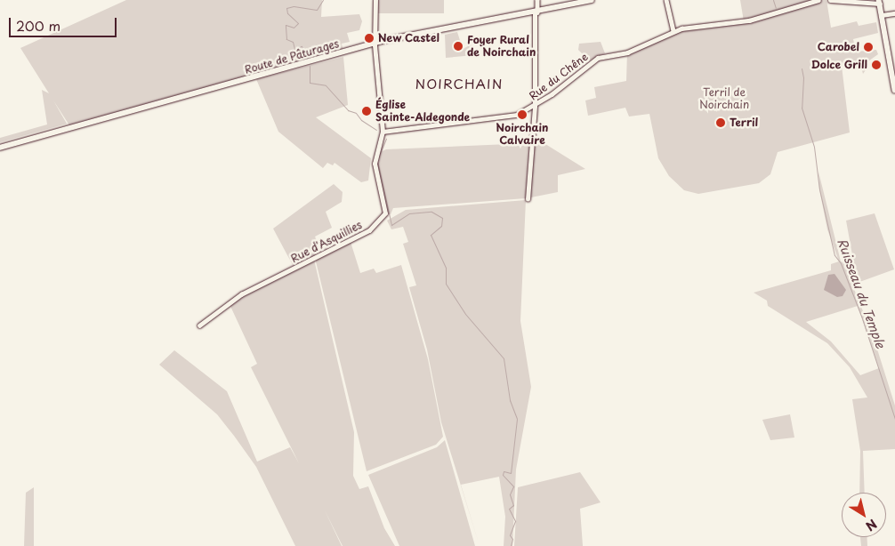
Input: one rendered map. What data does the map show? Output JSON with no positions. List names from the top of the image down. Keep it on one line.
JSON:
{"streets":{"main road":["Route de Pâturages"],"street":["Rue du Chêne","Rue d'Asquillies"]},"crossings":[["Route de Pâturages","Rue d'Asquillies"],["Rue du Chêne","Rue d'Asquillies"]],"districts":["NOIRCHAIN"],"water":["Ruisseau du Temple"],"parks":["Terril de Noirchain"],"places":["New Castel","Foyer Rural de Noirchain","Carobel","Dolce Grill","Église Sainte-Aldegonde","Noirchain Calvaire","Terril"],"scale_bar":"200 m","north":"bottom right"}
